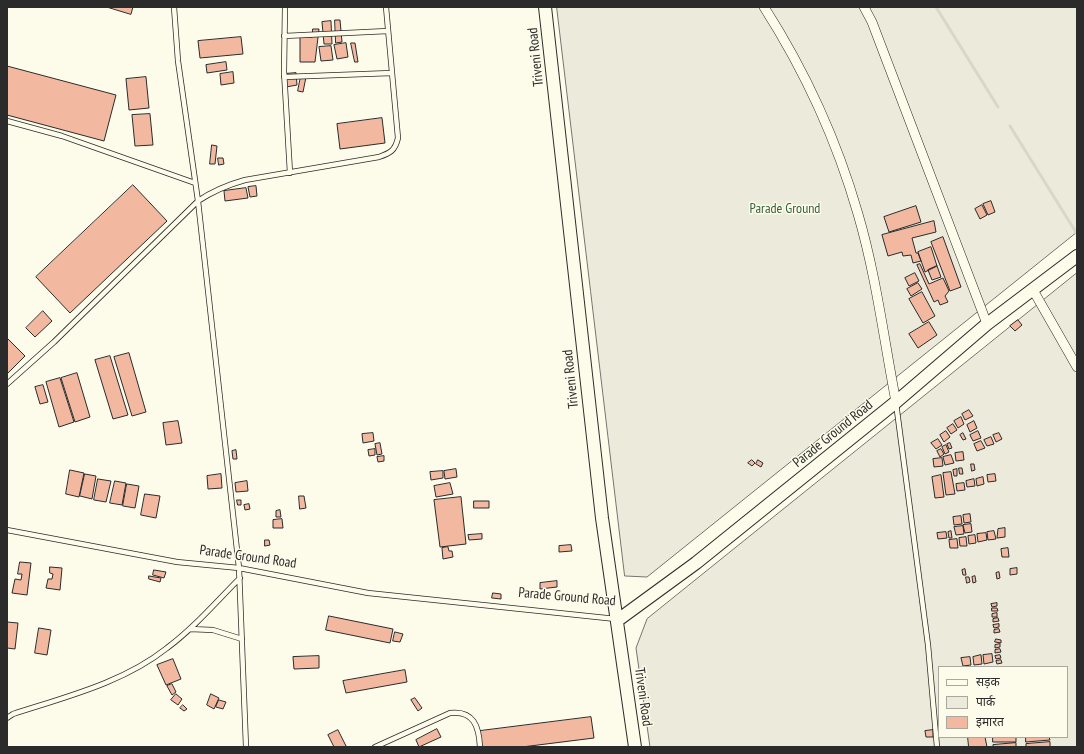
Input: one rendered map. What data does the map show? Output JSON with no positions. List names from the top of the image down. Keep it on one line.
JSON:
{"streets":{"main road":["Triveni Road","Parade Ground Road"]},"crossings":[["Triveni Road","Parade Ground Road"]],"parks":["Parade Ground"],"legend":["सड़क","पार्क","इमारत"]}
